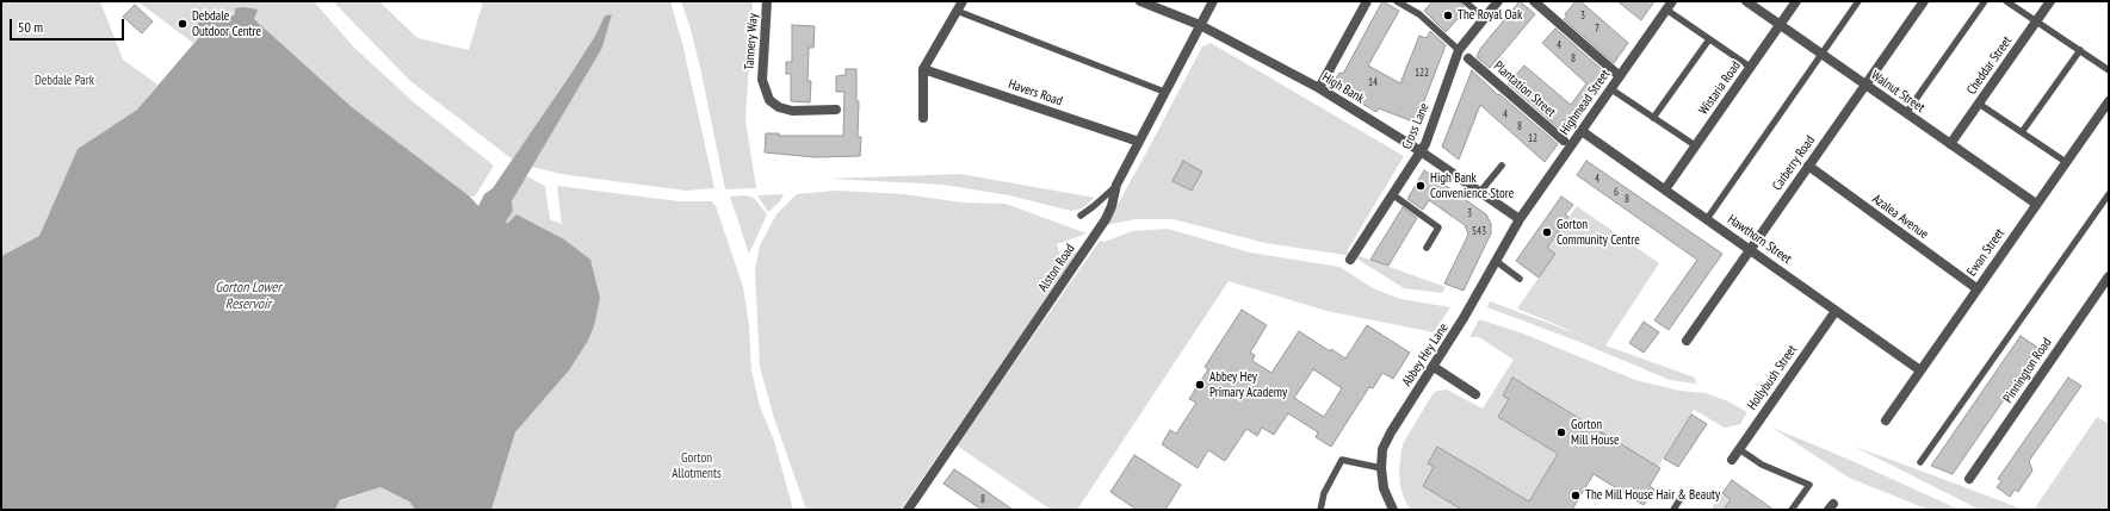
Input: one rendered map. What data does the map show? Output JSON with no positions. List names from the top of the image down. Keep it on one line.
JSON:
{"streets":{"street":["Tannery Way","Cheddar Street","High Bank","Wistaria Road","Plantation Street","Walnut Street","Havers Road","Highmead Street","Cross Lane","Carberry Road","Azalea Avenue","Hawthorn Street","Ewan Street","Alston Road","Abbey Hey Lane","Pinnington Road","Hollybush Street"]},"crossings":[["Cheddar Street","Walnut Street"],["High Bank","Highmead Street"],["High Bank","Cross Lane"],["High Bank","Alston Road"],["High Bank","Abbey Hey Lane"],["Wistaria Road","Walnut Street"],["Wistaria Road","Hawthorn Street"],["Walnut Street","Carberry Road"],["Walnut Street","Ewan Street"],["Havers Road","Alston Road"],["Highmead Street","Hawthorn Street"],["Highmead Street","Abbey Hey Lane"],["Carberry Road","Azalea Avenue"],["Carberry Road","Hawthorn Street"],["Azalea Avenue","Ewan Street"],["Hawthorn Street","Ewan Street"],["Hawthorn Street","Hollybush Street"]],"water":["Gorton Lower Reservoir"],"parks":["Debdale Park","Gorton Allotments"],"places":["The Royal Oak","Debdale Outdoor Centre","High Bank Convenience Store","Gorton Community Centre","Abbey Hey Primary Academy","Gorton Mill House","The Mill House Hair & Beauty"],"house_numbers":["3","7","4","8","122","14","4","8","12","4","6","8","3","543","8"],"scale_bar":"50 m"}
